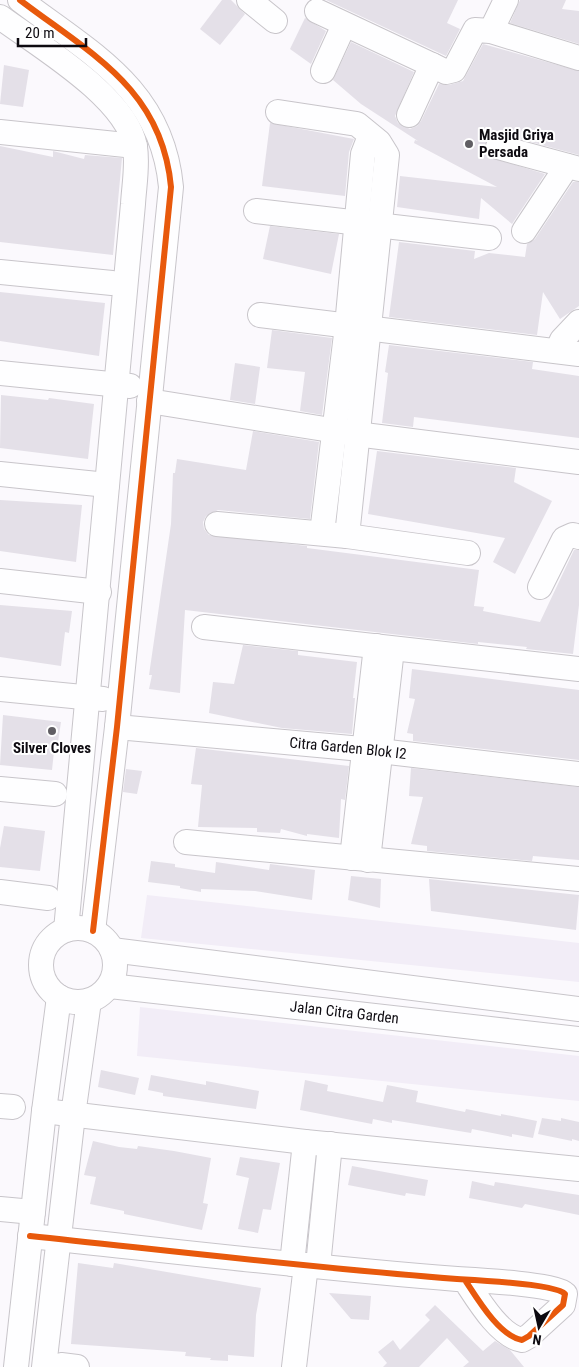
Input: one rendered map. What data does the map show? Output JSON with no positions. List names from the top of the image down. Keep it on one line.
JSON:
{"streets":{"street":["Citra Garden Blok I2","Jalan Citra Garden"]},"places":["Masjid Griya Persada","Silver Cloves"],"scale_bar":"20 m","north":"bottom"}
